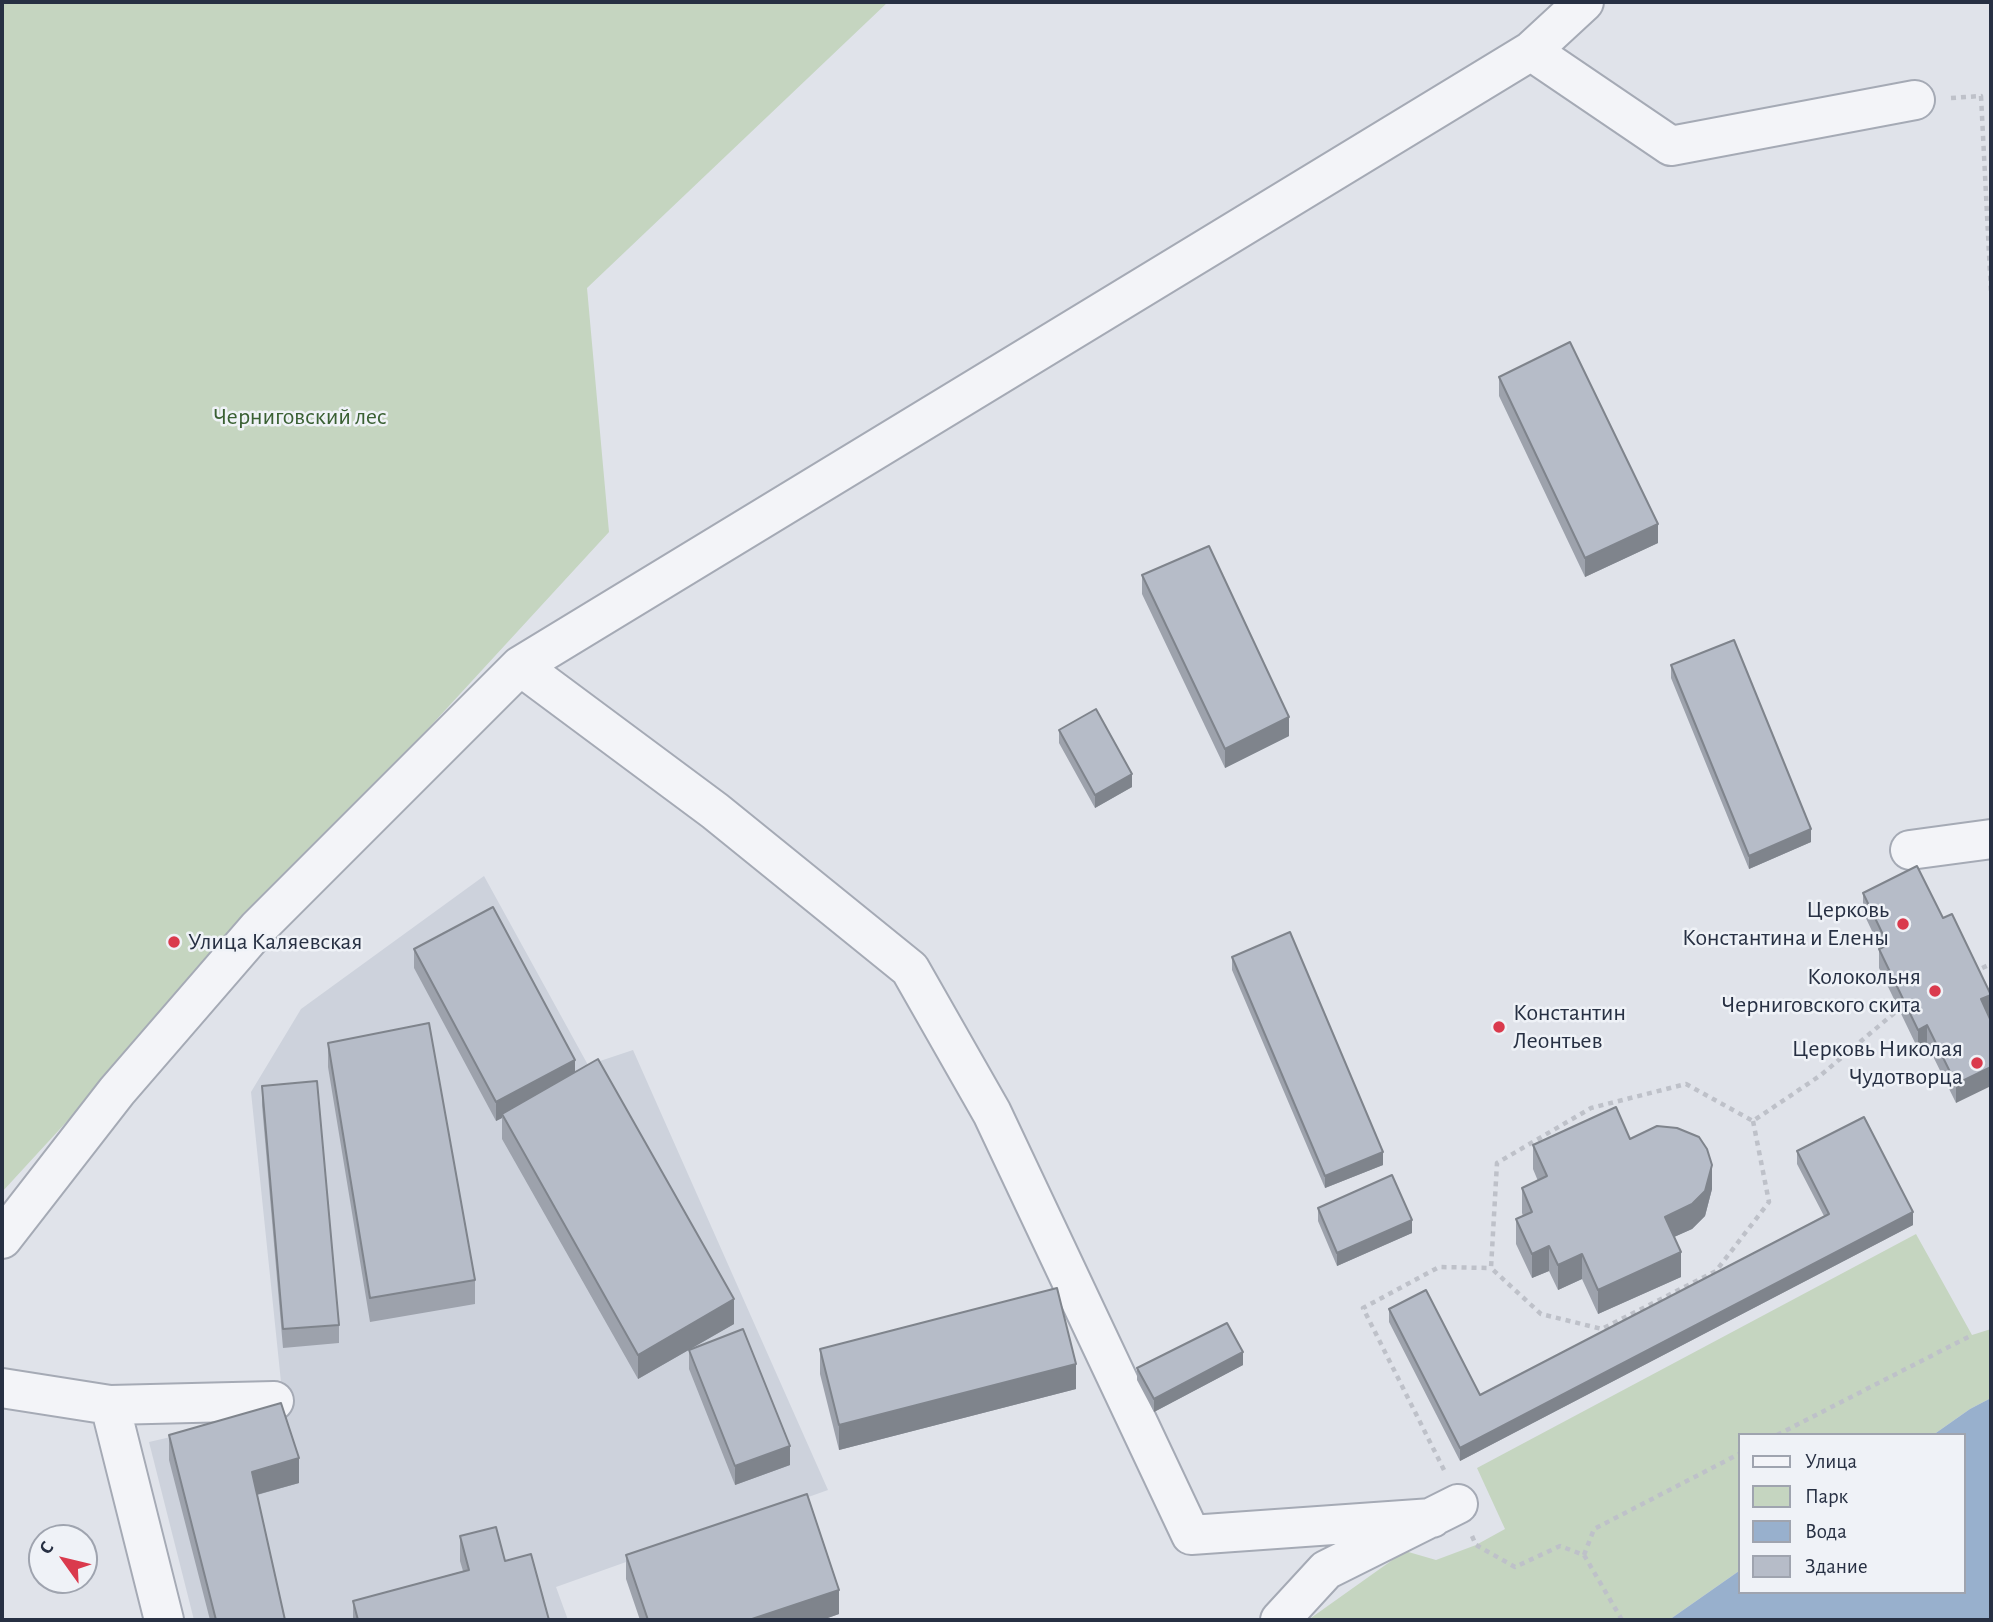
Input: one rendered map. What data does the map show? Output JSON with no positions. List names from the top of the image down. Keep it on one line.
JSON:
{"parks":["Черниговский лес"],"places":["Церковь Константина и Елены","Улица Каляевская","Колокольня Черниговского скита","Константин Леонтьев","Церковь Николая Чудотворца"],"legend":["Улица","Парк","Вода","Здание"],"north":"top left"}
